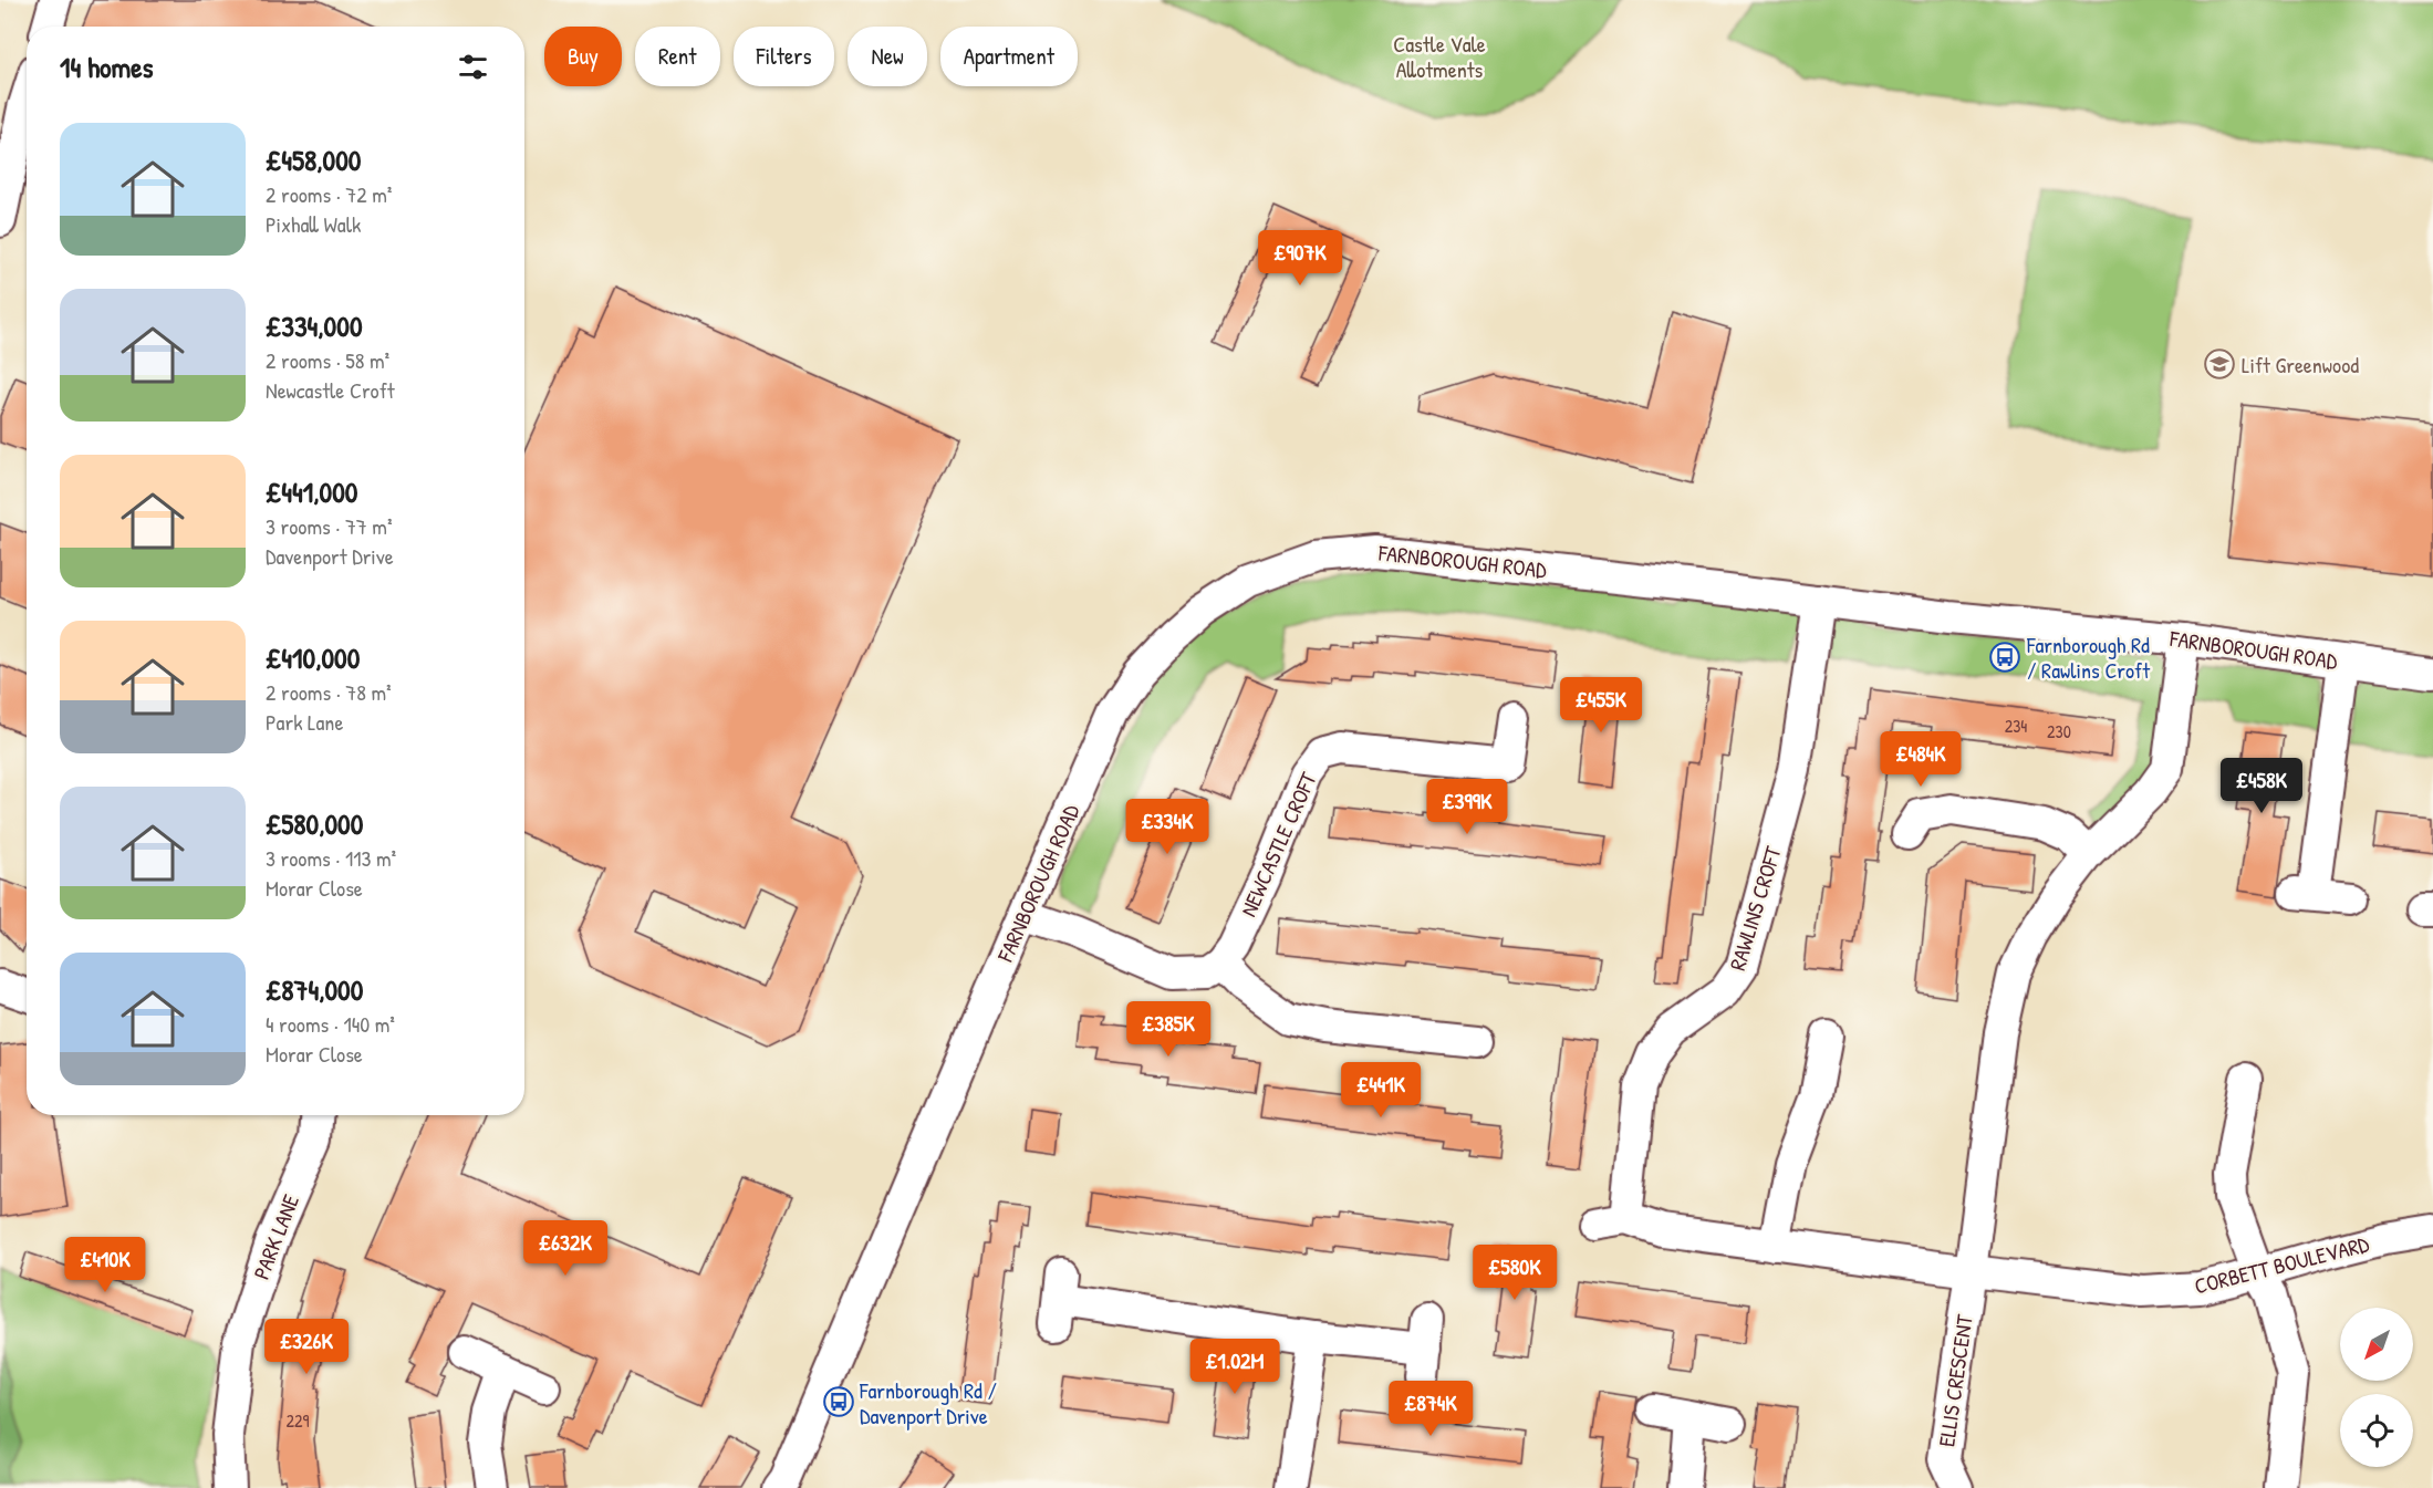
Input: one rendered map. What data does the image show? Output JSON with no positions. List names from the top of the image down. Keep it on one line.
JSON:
{"streets":{"street":["FARNBOROUGH ROAD","NEWCASTLE CROFT","RAWLINS CROFT","PARK LANE","CORBETT BOULEVARD","ELLIS CRESCENT"]},"crossings":[["FARNBOROUGH ROAD","RAWLINS CROFT"],["FARNBOROUGH ROAD","ELLIS CRESCENT"],["RAWLINS CROFT","CORBETT BOULEVARD"],["CORBETT BOULEVARD","ELLIS CRESCENT"]],"parks":["Castle Vale Allotments"],"places":{"school or university":["Lift Greenwood"],"bus stop":["Farnborough Rd / Rawlins Croft","Farnborough Rd / Davenport Drive"]},"house_numbers":["234","230","229"],"north":"bottom left","page":{"chip":["Buy","Rent","Filters","New","Apartment"],"heading":"14 homes","list":[{"name":"£458,000","note":"2 rooms · 72 m² · Pixhall Walk"},{"name":"£334,000","note":"2 rooms · 58 m² · Newcastle Croft"},{"name":"£441,000","note":"3 rooms · 77 m² · Davenport Drive"},{"name":"£410,000","note":"2 rooms · 78 m² · Park Lane"},{"name":"£580,000","note":"3 rooms · 113 m² · Morar Close"},{"name":"£874,000","note":"4 rooms · 140 m² · Morar Close"}],"price":["£907K","£455K","£484K","£458K","£399K","£334K","£385K","£441K","£632K","£410K","£580K","£326K","£1.02M","£874K"]}}
